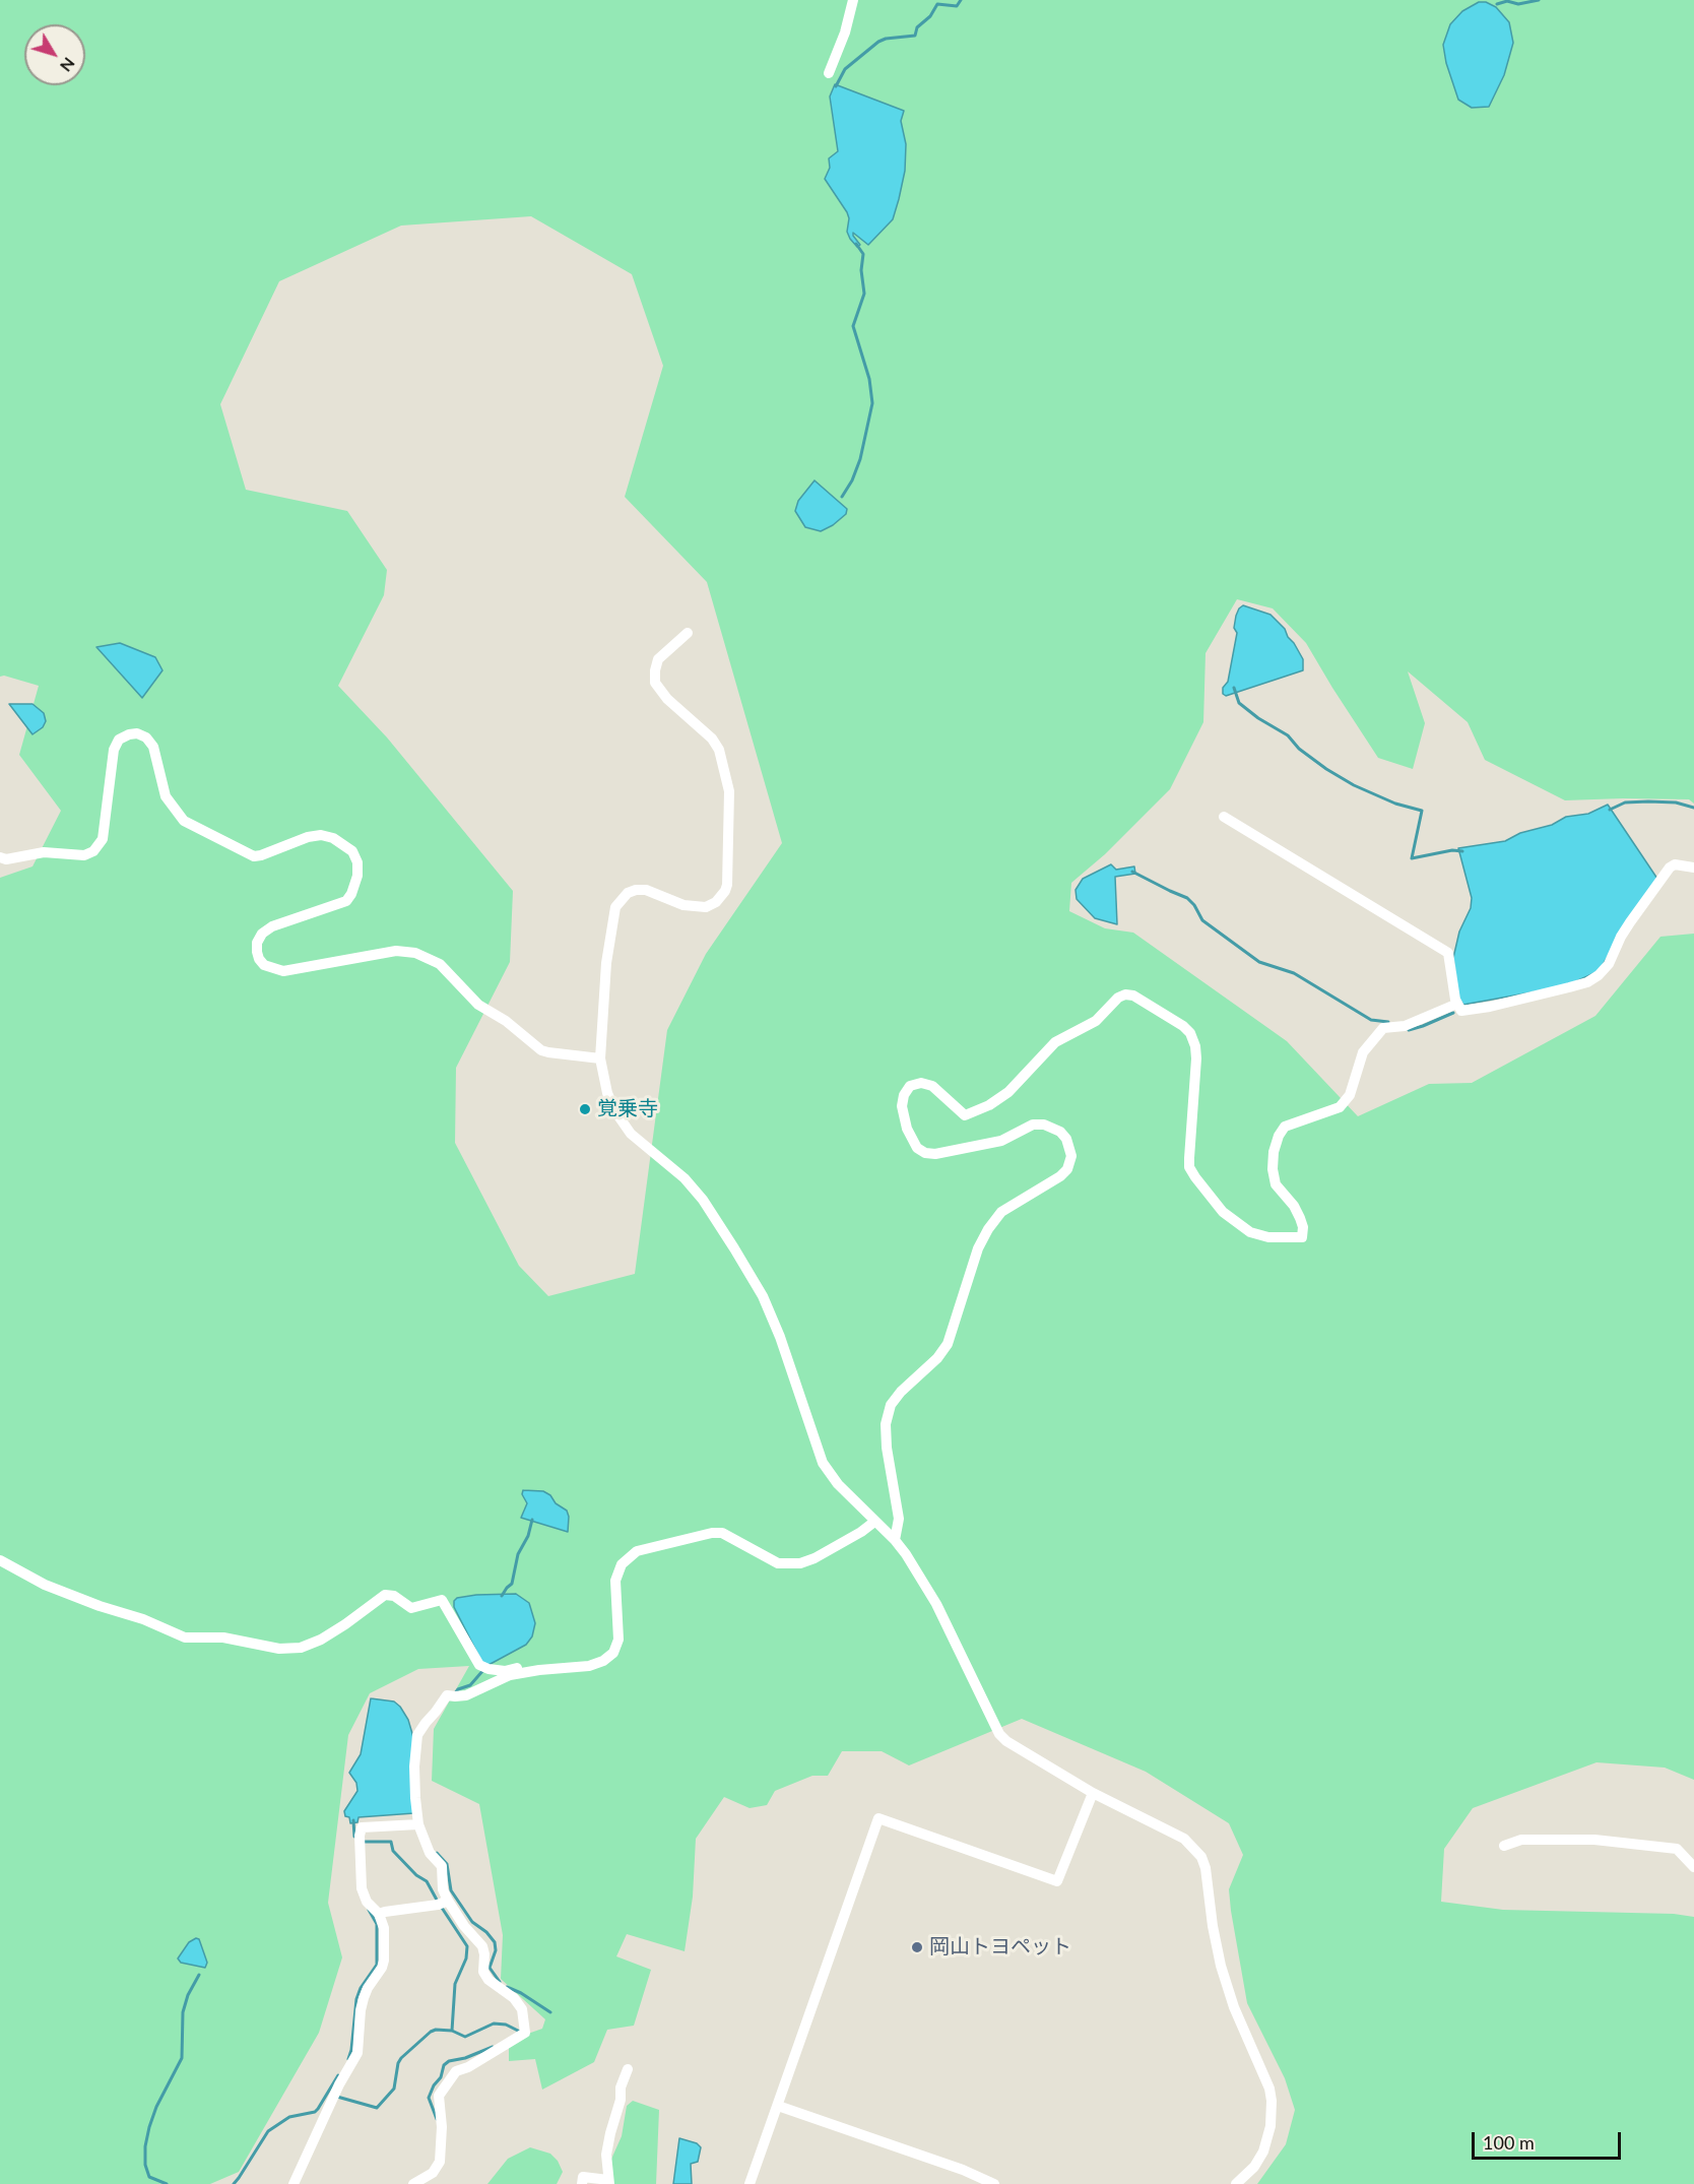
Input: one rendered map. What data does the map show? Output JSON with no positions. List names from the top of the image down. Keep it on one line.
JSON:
{"places":["覚乗寺","岡山トヨペット"],"scale_bar":"100 m","north":"bottom right"}
